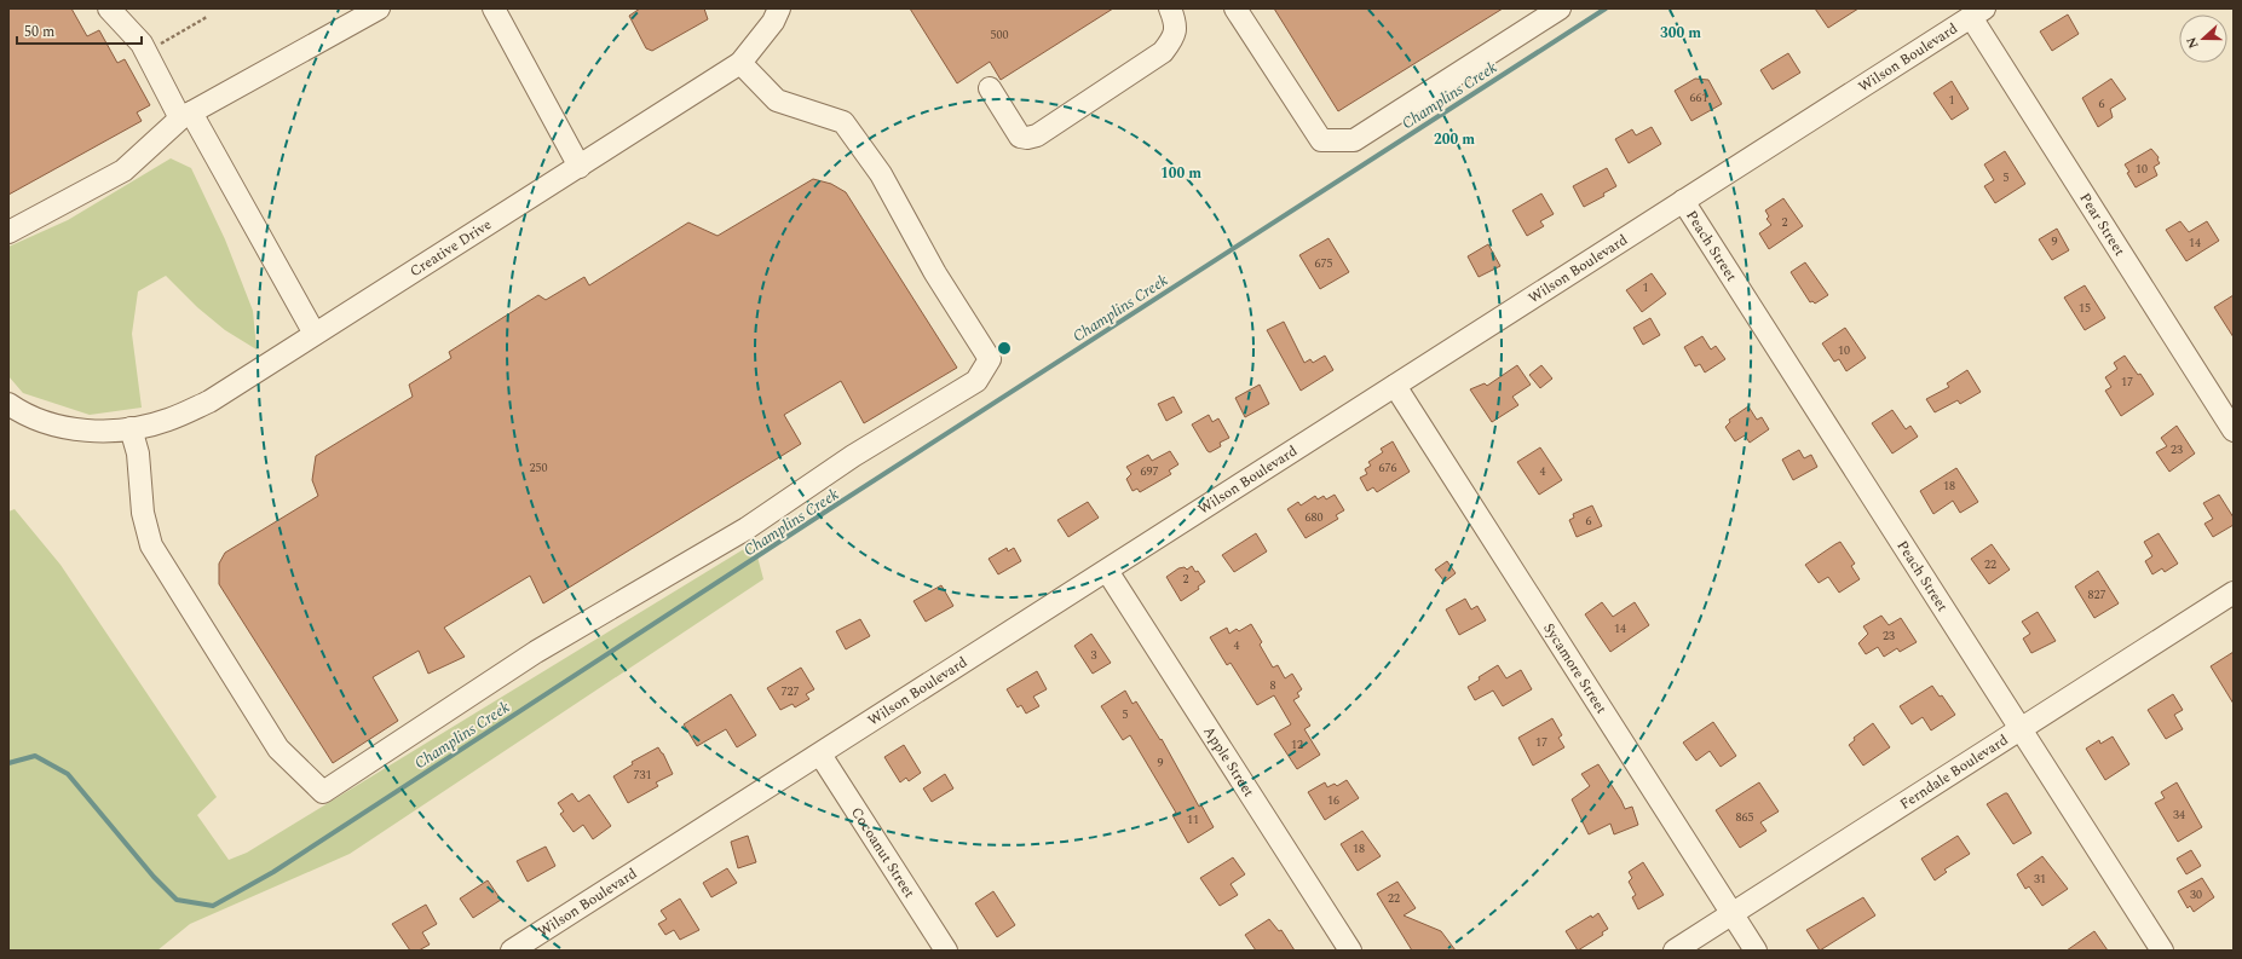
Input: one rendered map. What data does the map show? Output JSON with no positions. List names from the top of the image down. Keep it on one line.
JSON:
{"streets":{"street":["Wilson Boulevard","Pear Street","Peach Street","Creative Drive","Sycamore Street","Apple Street","Ferndale Boulevard","Cocoanut Street"]},"crossings":[["Wilson Boulevard","Pear Street"],["Wilson Boulevard","Peach Street"],["Wilson Boulevard","Sycamore Street"],["Wilson Boulevard","Apple Street"],["Wilson Boulevard","Cocoanut Street"],["Peach Street","Ferndale Boulevard"],["Sycamore Street","Ferndale Boulevard"]],"water":["Champlins Creek"],"house_numbers":["500","661","1","6","10","5","2","9","14","675","1","15","10","17","23","250","676","697","4","18","680","6","22","2","827","14","23","4","3","8","727","5","17","12","9","731","16","34","865","11","18","31","30","22"],"scale_bar":"50 m","north":"left","rings":["300 m","200 m","100 m"]}
